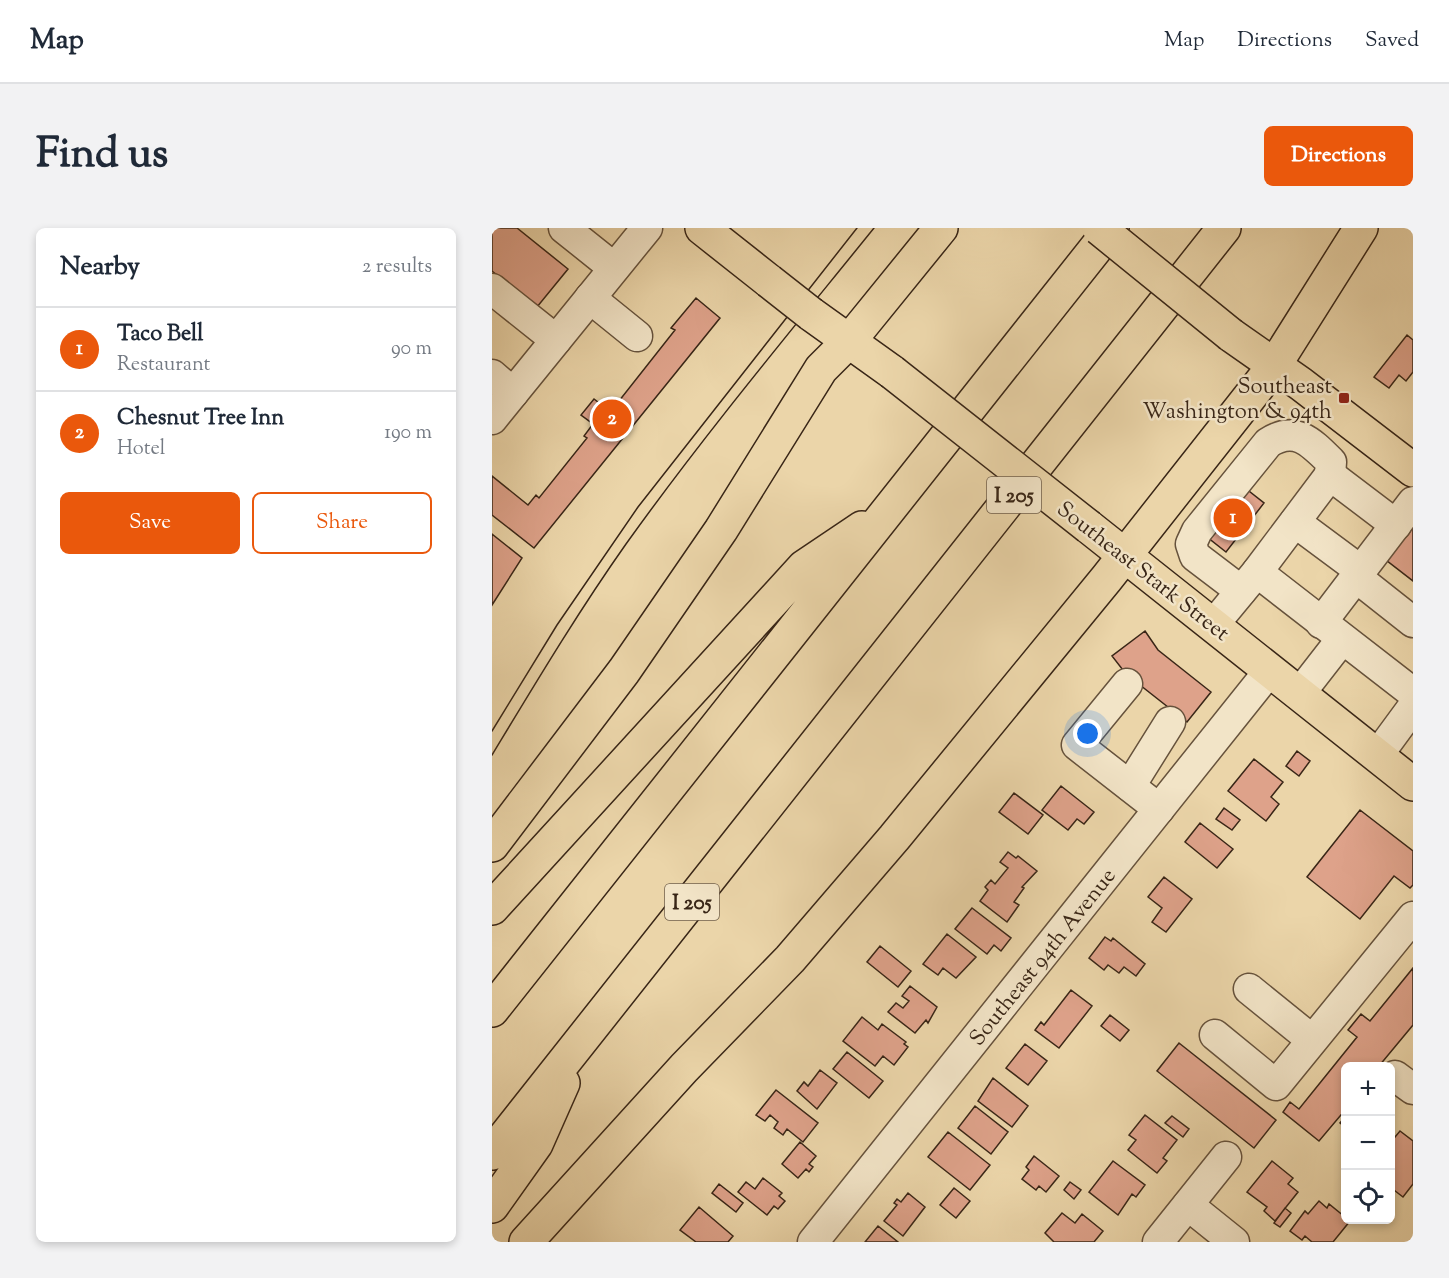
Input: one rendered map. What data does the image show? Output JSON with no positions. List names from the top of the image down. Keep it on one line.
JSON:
{"streets":{"main road":["I 205","Southeast Stark Street"],"street":["Southeast 94th Avenue"]},"crossings":[["Southeast Stark Street","Southeast 94th Avenue"]],"places":{"transit":["Southeast Washington & 94th"]},"page":{"header":"Map","nav":["Map","Directions","Saved"],"title":"Find us","buttons":["Directions",["Save","Share"]],"heading":["Nearby","2 results"],"list":[{"mark":"1","name":"Taco Bell","note":"Restaurant","value":"90 m"},{"mark":"2","name":"Chesnut Tree Inn","note":"Hotel","value":"190 m"}],"pins":["2","1"],"map_buttons":["+","−"]}}
